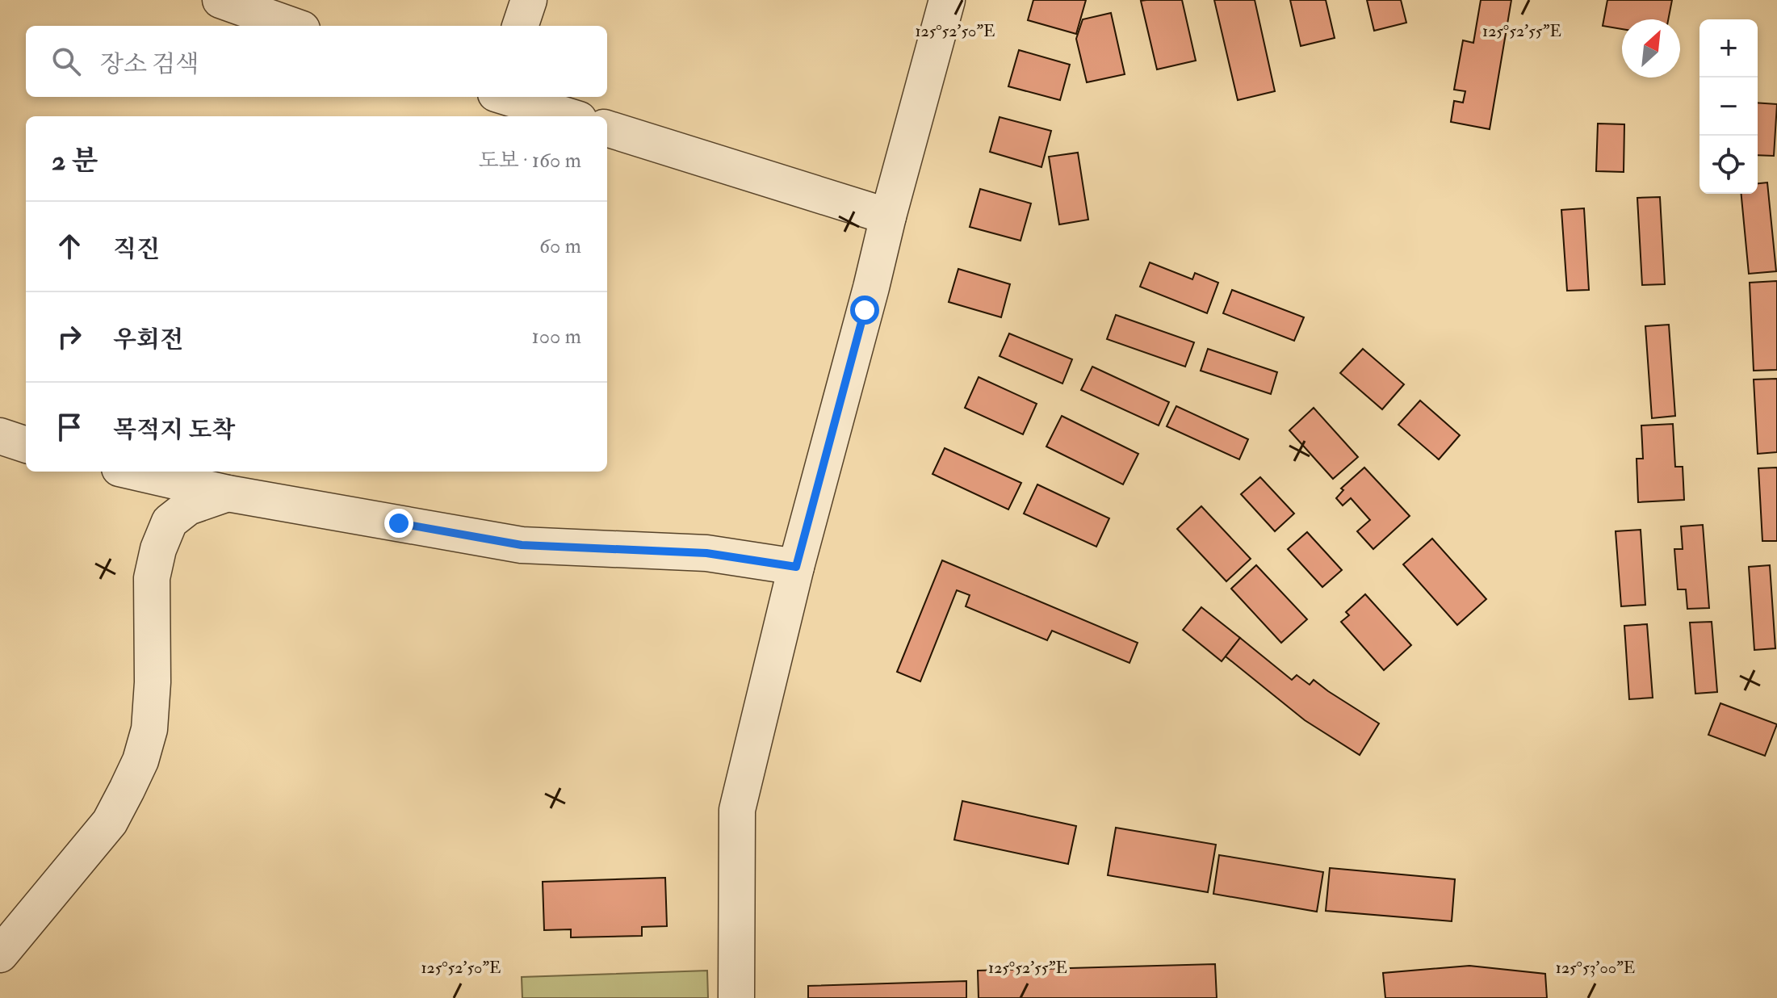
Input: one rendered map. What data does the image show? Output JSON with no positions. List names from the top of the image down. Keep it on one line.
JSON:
{"north":"top right","page":{"map_buttons":["+","−"],"search":"장소 검색","heading":["2 분","도보 · 160 m"],"list":[["직진","60 m"],["우회전","100 m"],"목적지 도착"]},"coordinates":["125°52'50\"E","125°52'55\"E","125°53'00\"E"]}
